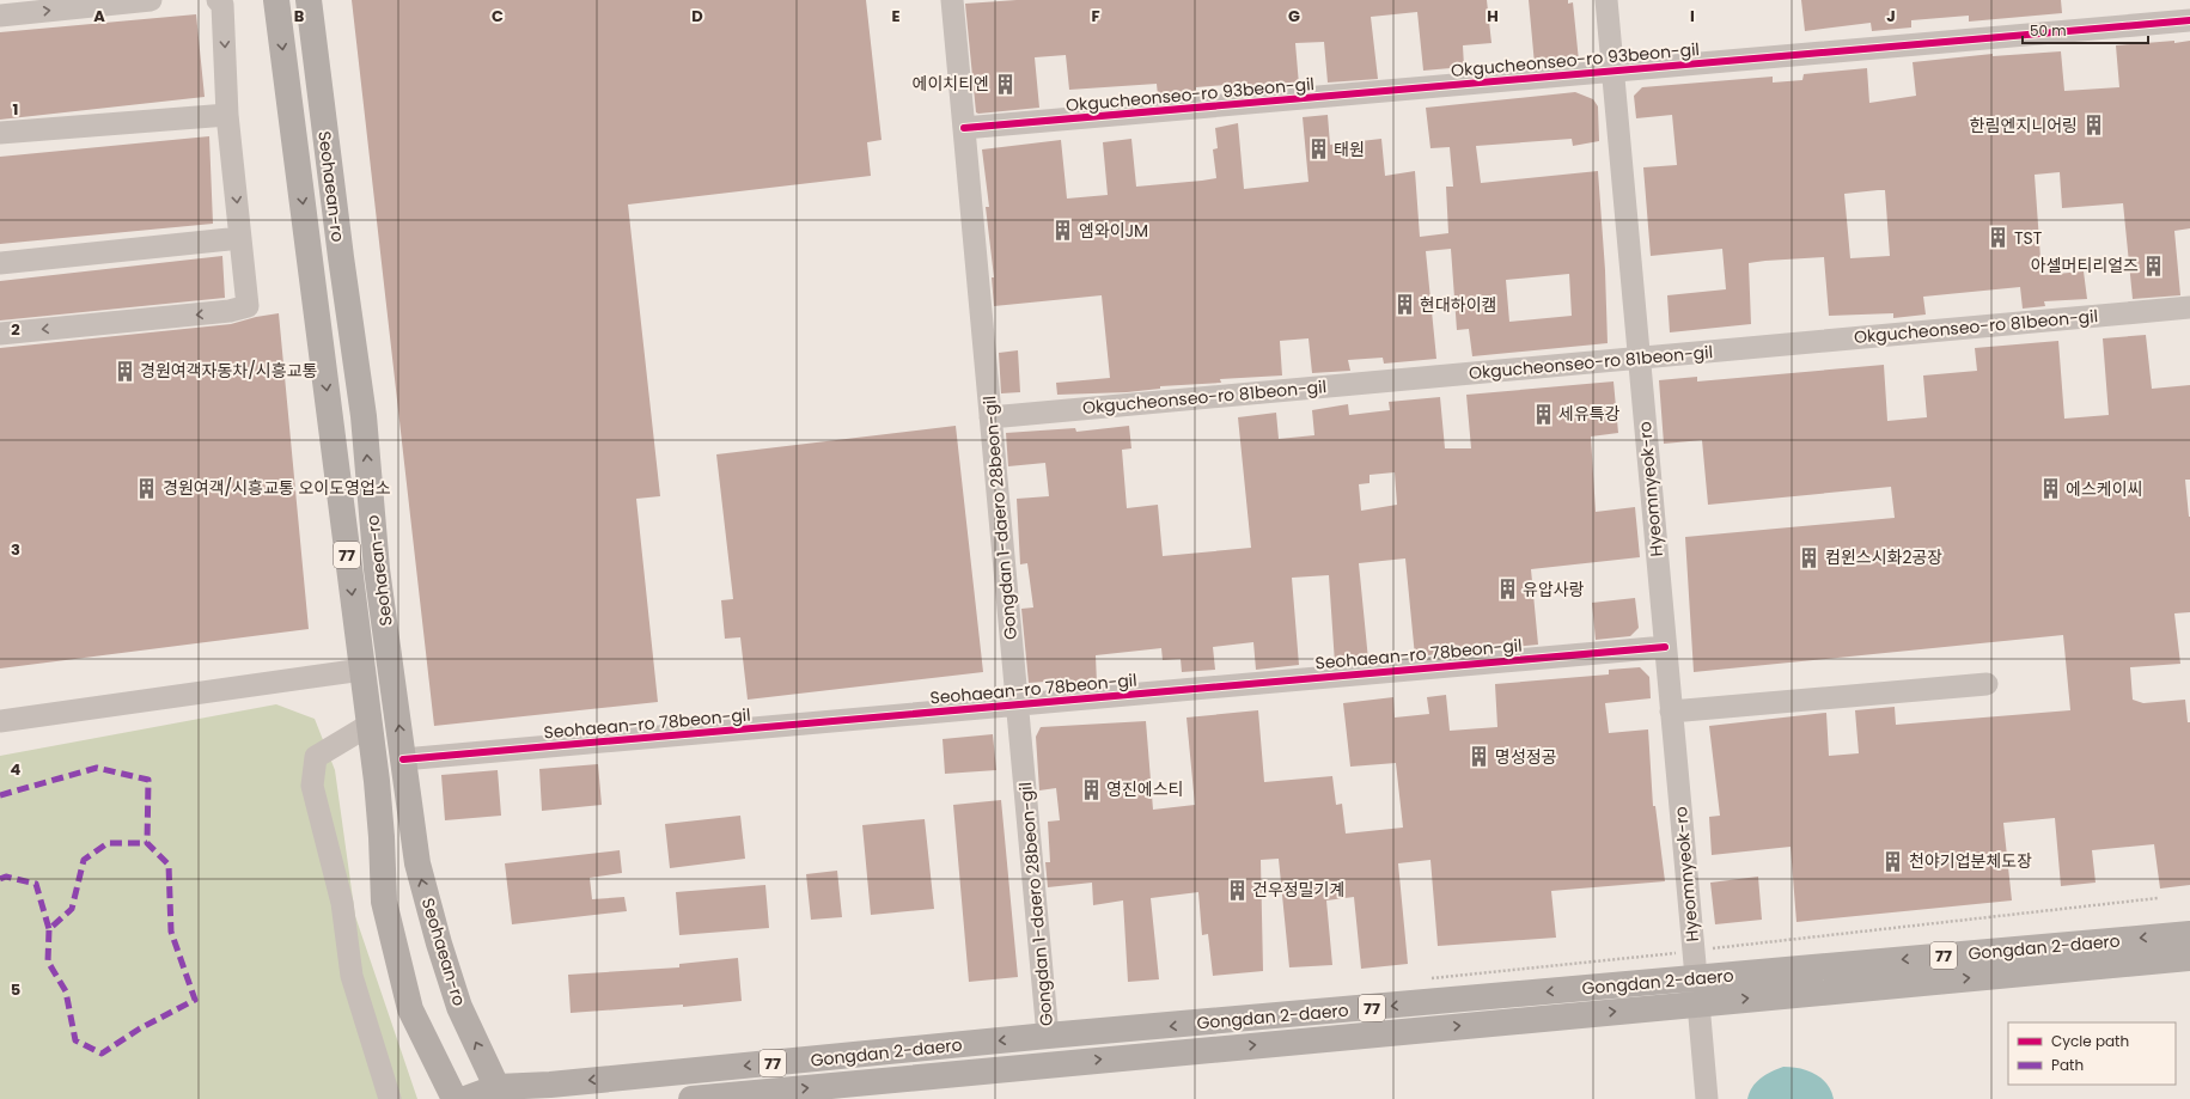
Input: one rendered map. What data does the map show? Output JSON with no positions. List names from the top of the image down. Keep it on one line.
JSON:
{"streets":{"main road":["Seohaean-ro","77","Gongdan 2-daero"],"street":["Okgucheonseo-ro 93beon-gil","Okgucheonseo-ro 81beon-gil","Hyeomnyeok-ro","Gongdan 1-daero 28beon-gil","Seohaean-ro 78beon-gil"]},"crossings":[["Okgucheonseo-ro 93beon-gil","Hyeomnyeok-ro"],["Okgucheonseo-ro 93beon-gil","Gongdan 1-daero 28beon-gil"],["Seohaean-ro","Seohaean-ro 78beon-gil"],["Seohaean-ro","Gongdan 2-daero"],["Okgucheonseo-ro 81beon-gil","Hyeomnyeok-ro"],["Okgucheonseo-ro 81beon-gil","Gongdan 1-daero 28beon-gil"],["Hyeomnyeok-ro","Seohaean-ro 78beon-gil"],["Hyeomnyeok-ro","Gongdan 2-daero"],["Gongdan 1-daero 28beon-gil","Seohaean-ro 78beon-gil"],["Gongdan 1-daero 28beon-gil","Gongdan 2-daero"]],"places":{"building":["에이치티엔","한림엔지니어링","태원","엠와이JM","TST","아셀머티리얼즈","현대하이캠","경원여객자동차/시흥교통","세유특강","경원여객/시흥교통 오이도영업소","에스케이씨","컴윈스시화2공장","유압사랑","명성정공","영진에스티","천야기업분체도장","건우정밀기계"]},"legend":["Cycle path","Path"],"scale_bar":"50 m","grid":{"columns":["A","B","C","D","E","F","G","H","I","J"],"rows":["1","2","3","4","5"]}}
